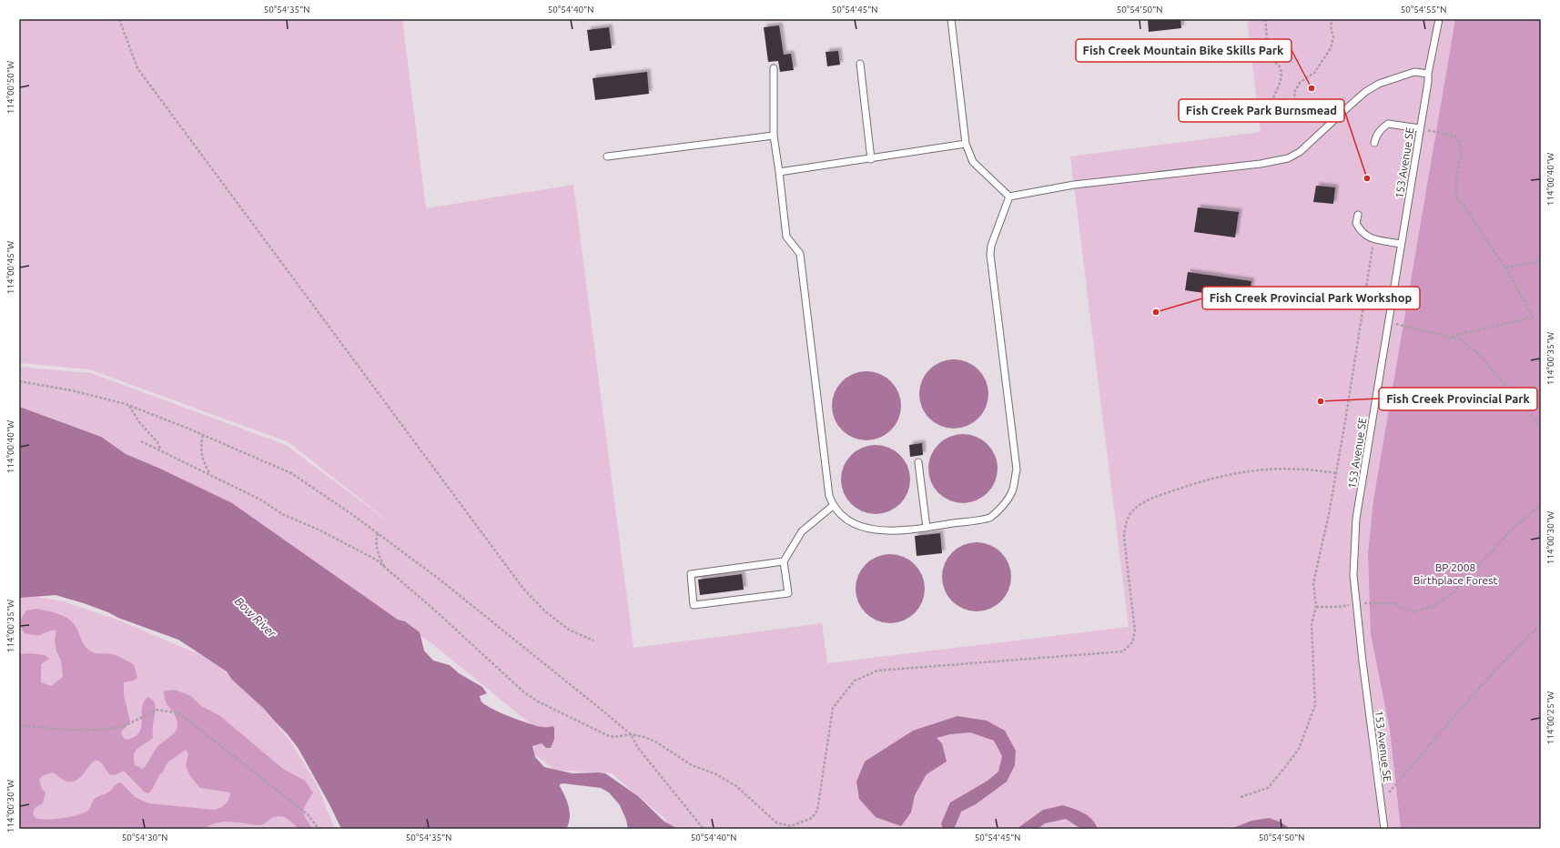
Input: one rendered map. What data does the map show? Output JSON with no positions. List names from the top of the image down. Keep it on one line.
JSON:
{"streets":{"lane":["153 Avenue SE"]},"water":["Bow River"],"parks":["BP 2008 Birthplace Forest"],"places":["Fish Creek Mountain Bike Skills Park","Fish Creek Park Burnsmead","Fish Creek Provincial Park Workshop","Fish Creek Provincial Park"],"coordinates":["50°54'35\"N","50°54'40\"N","50°54'45\"N","50°54'50\"N","50°54'55\"N","114°00'50\"W","114°00'40\"W","114°00'45\"W","114°00'35\"W","114°00'30\"W","114°00'25\"W","50°54'30\"N"]}
